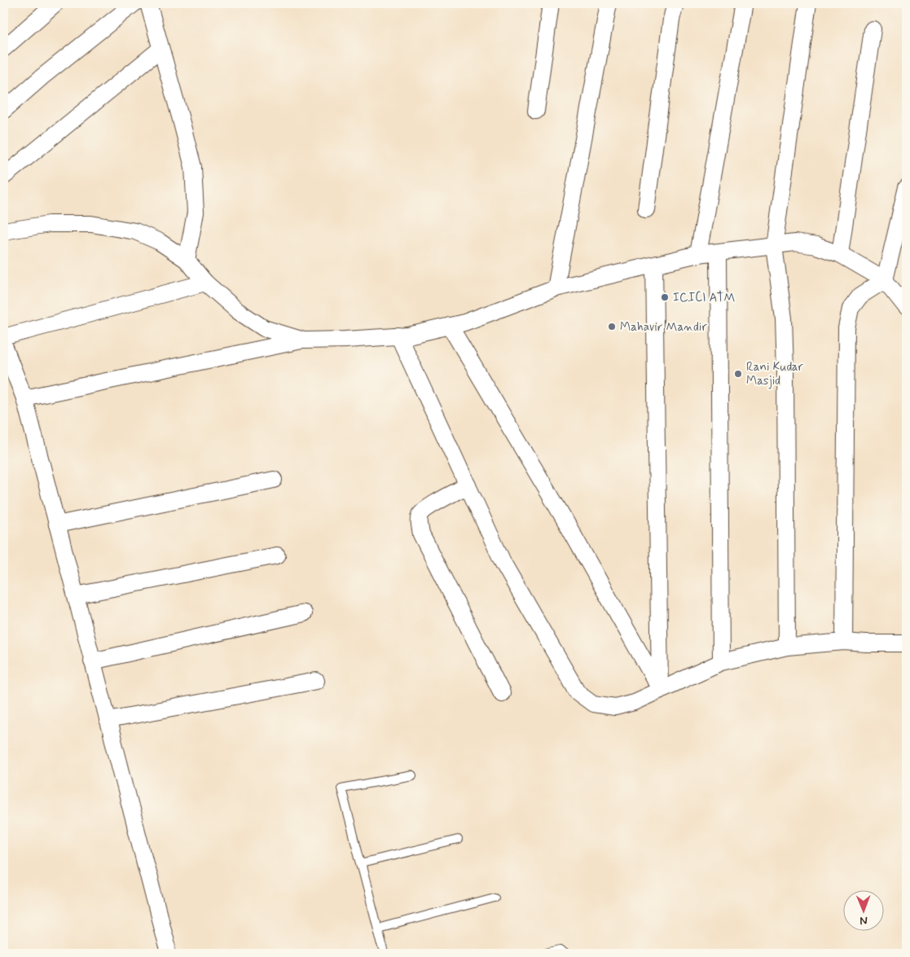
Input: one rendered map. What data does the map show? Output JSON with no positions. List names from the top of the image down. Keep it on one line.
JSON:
{"places":["ICICI ATM","Mahavir Mandir","Rani Kudar Masjid"],"north":"bottom"}
